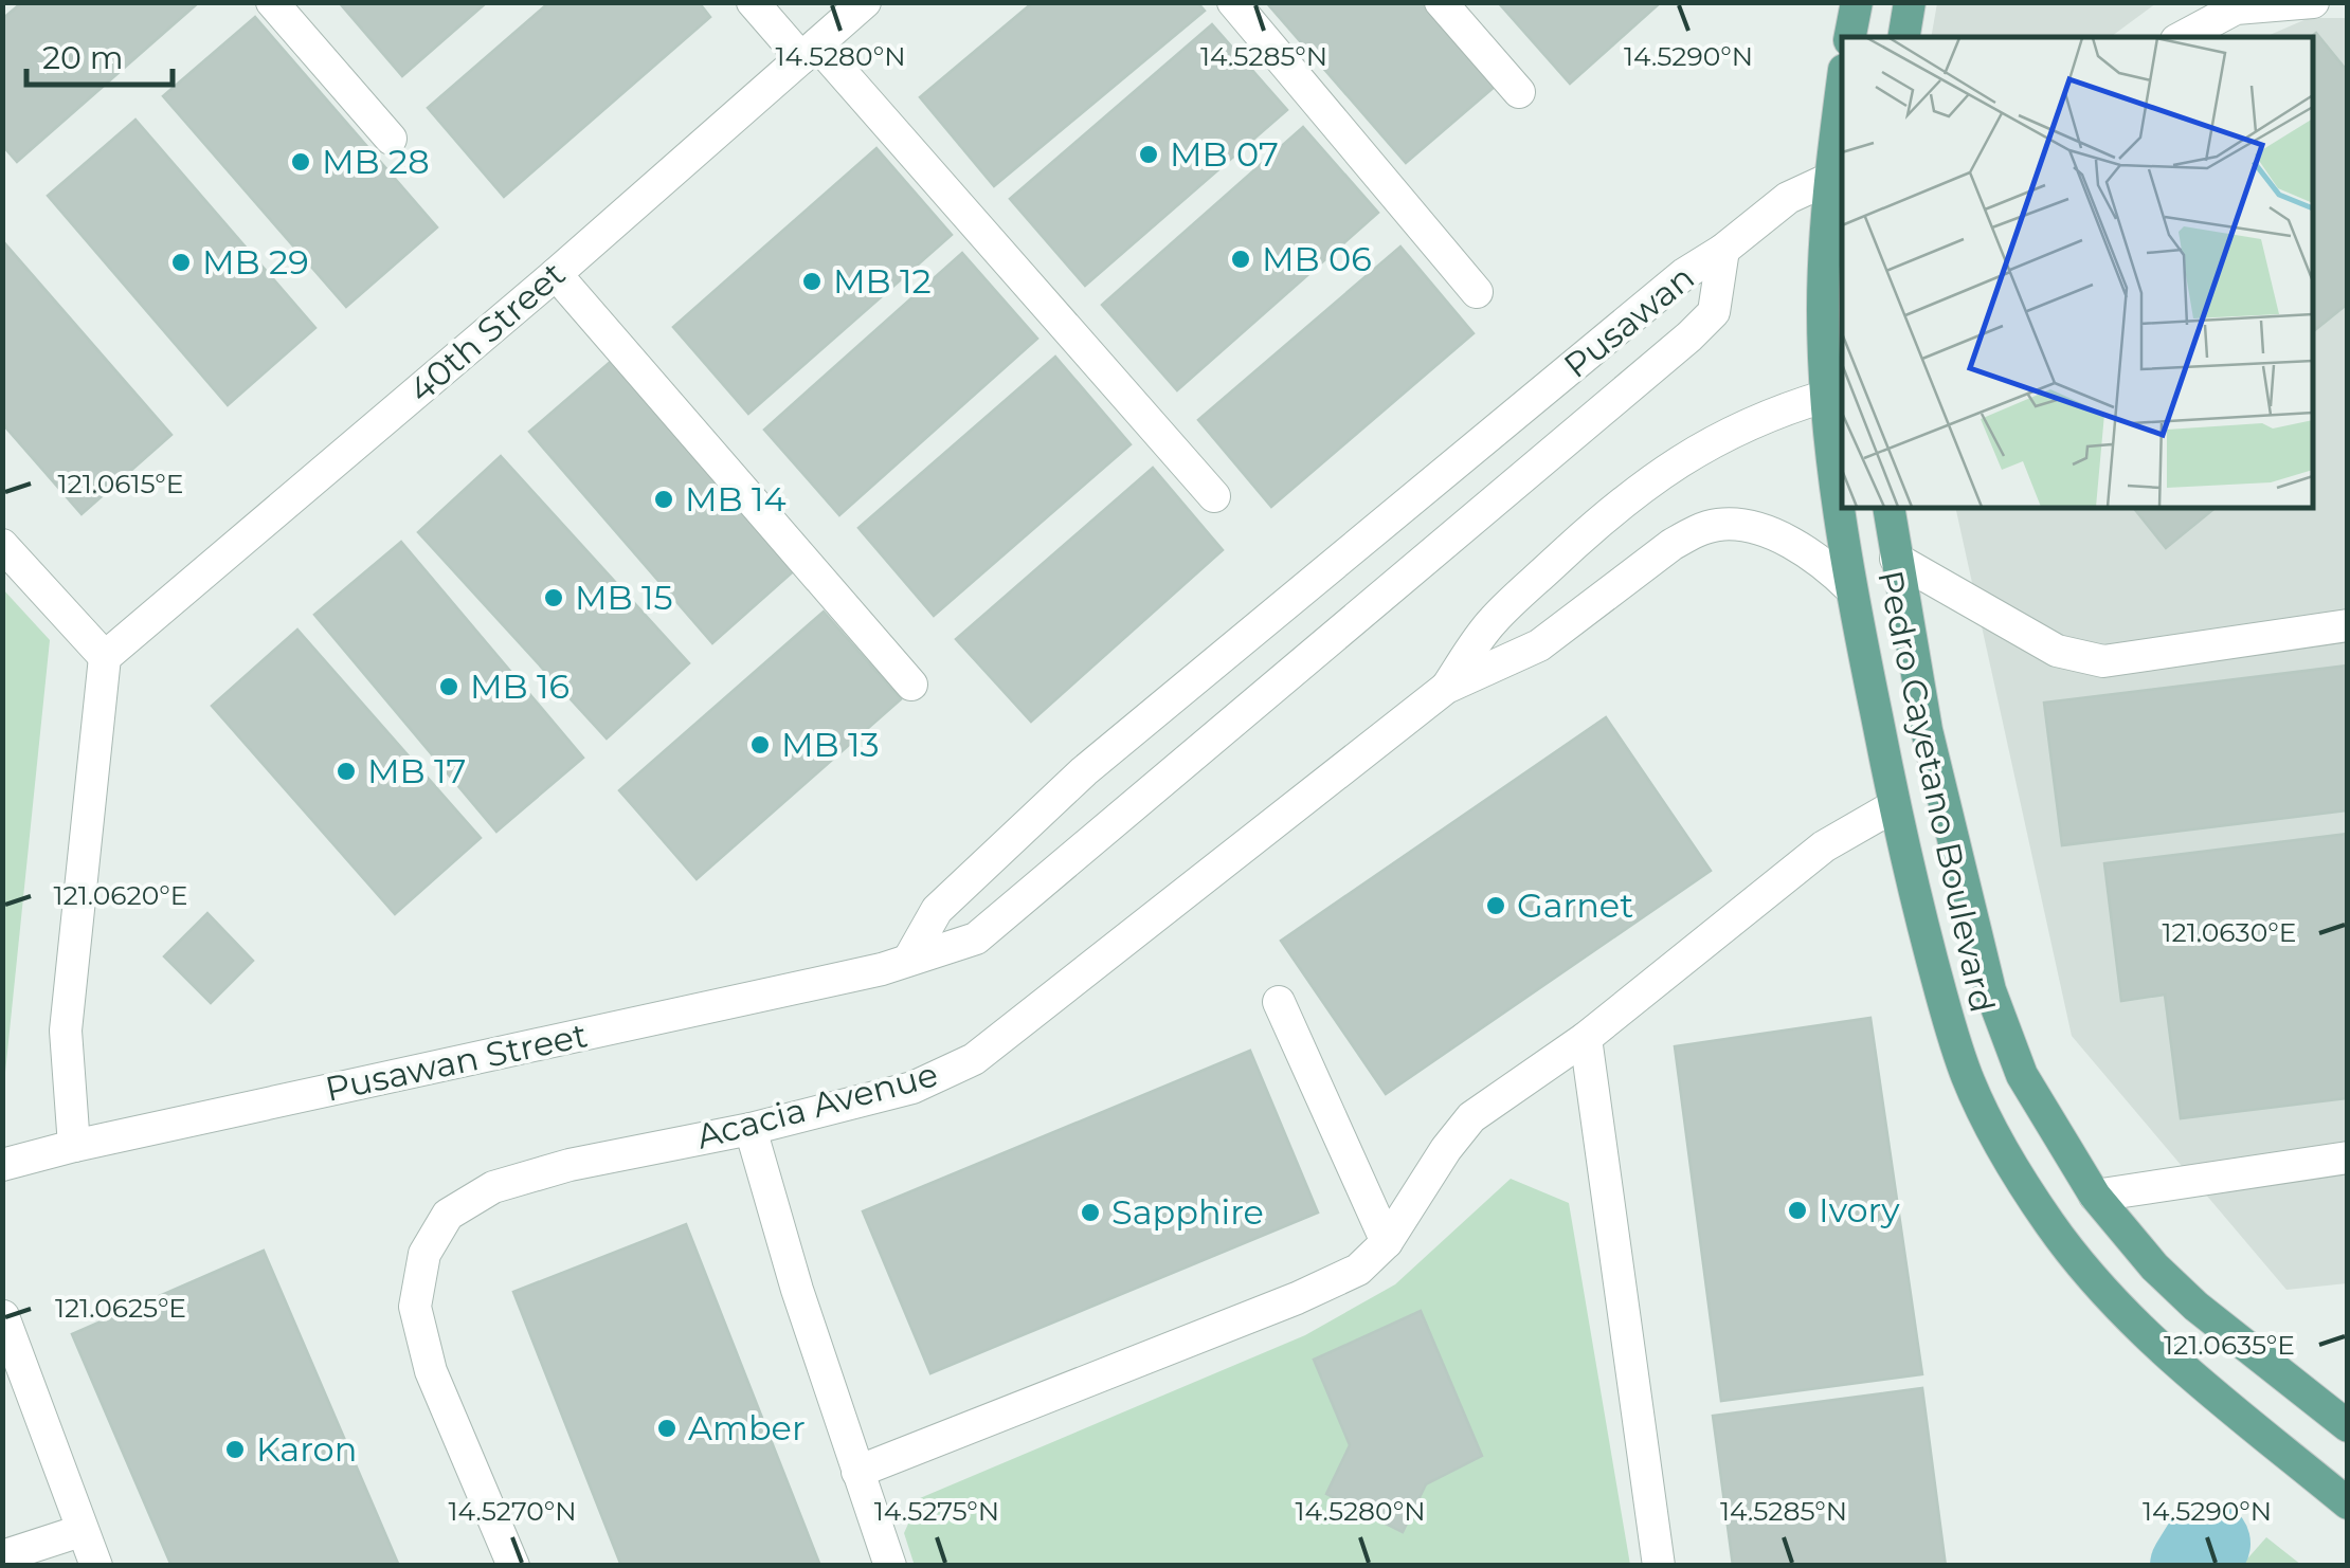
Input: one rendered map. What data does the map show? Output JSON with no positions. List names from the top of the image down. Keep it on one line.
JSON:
{"streets":{"main road":["Pedro Cayetano Boulevard"],"street":["Pusawan","40th Street","Pusawan Street","Acacia Avenue"]},"crossings":[["Pusawan","Pusawan Street"],["Pedro Cayetano Boulevard","Acacia Avenue"]],"places":["MB 07","MB 28","MB 06","MB 29","MB 12","MB 14","MB 15","MB 16","MB 13","MB 17","Garnet","Ivory","Sapphire","Amber","Karon"],"scale_bar":"20 m","coordinates":["14.5280°N","14.5285°N","14.5290°N","121.0615°E","121.0620°E","121.0630°E","121.0625°E","121.0635°E","14.5270°N","14.5275°N"]}
